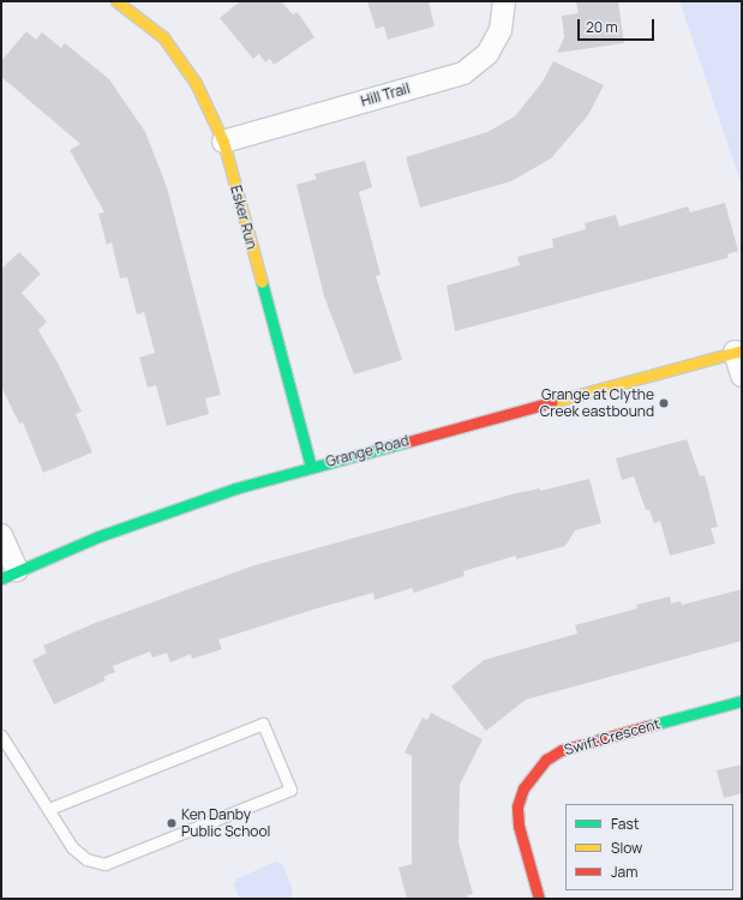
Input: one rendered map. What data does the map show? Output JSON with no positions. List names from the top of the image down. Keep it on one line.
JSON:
{"streets":{"street":["Hill Trail","Esker Run","Grange Road","Swift Crescent"]},"crossings":[["Hill Trail","Esker Run"],["Esker Run","Grange Road"]],"places":["Grange at Clythe Creek eastbound","Ken Danby Public School"],"legend":["Fast","Slow","Jam"],"scale_bar":"20 m"}
